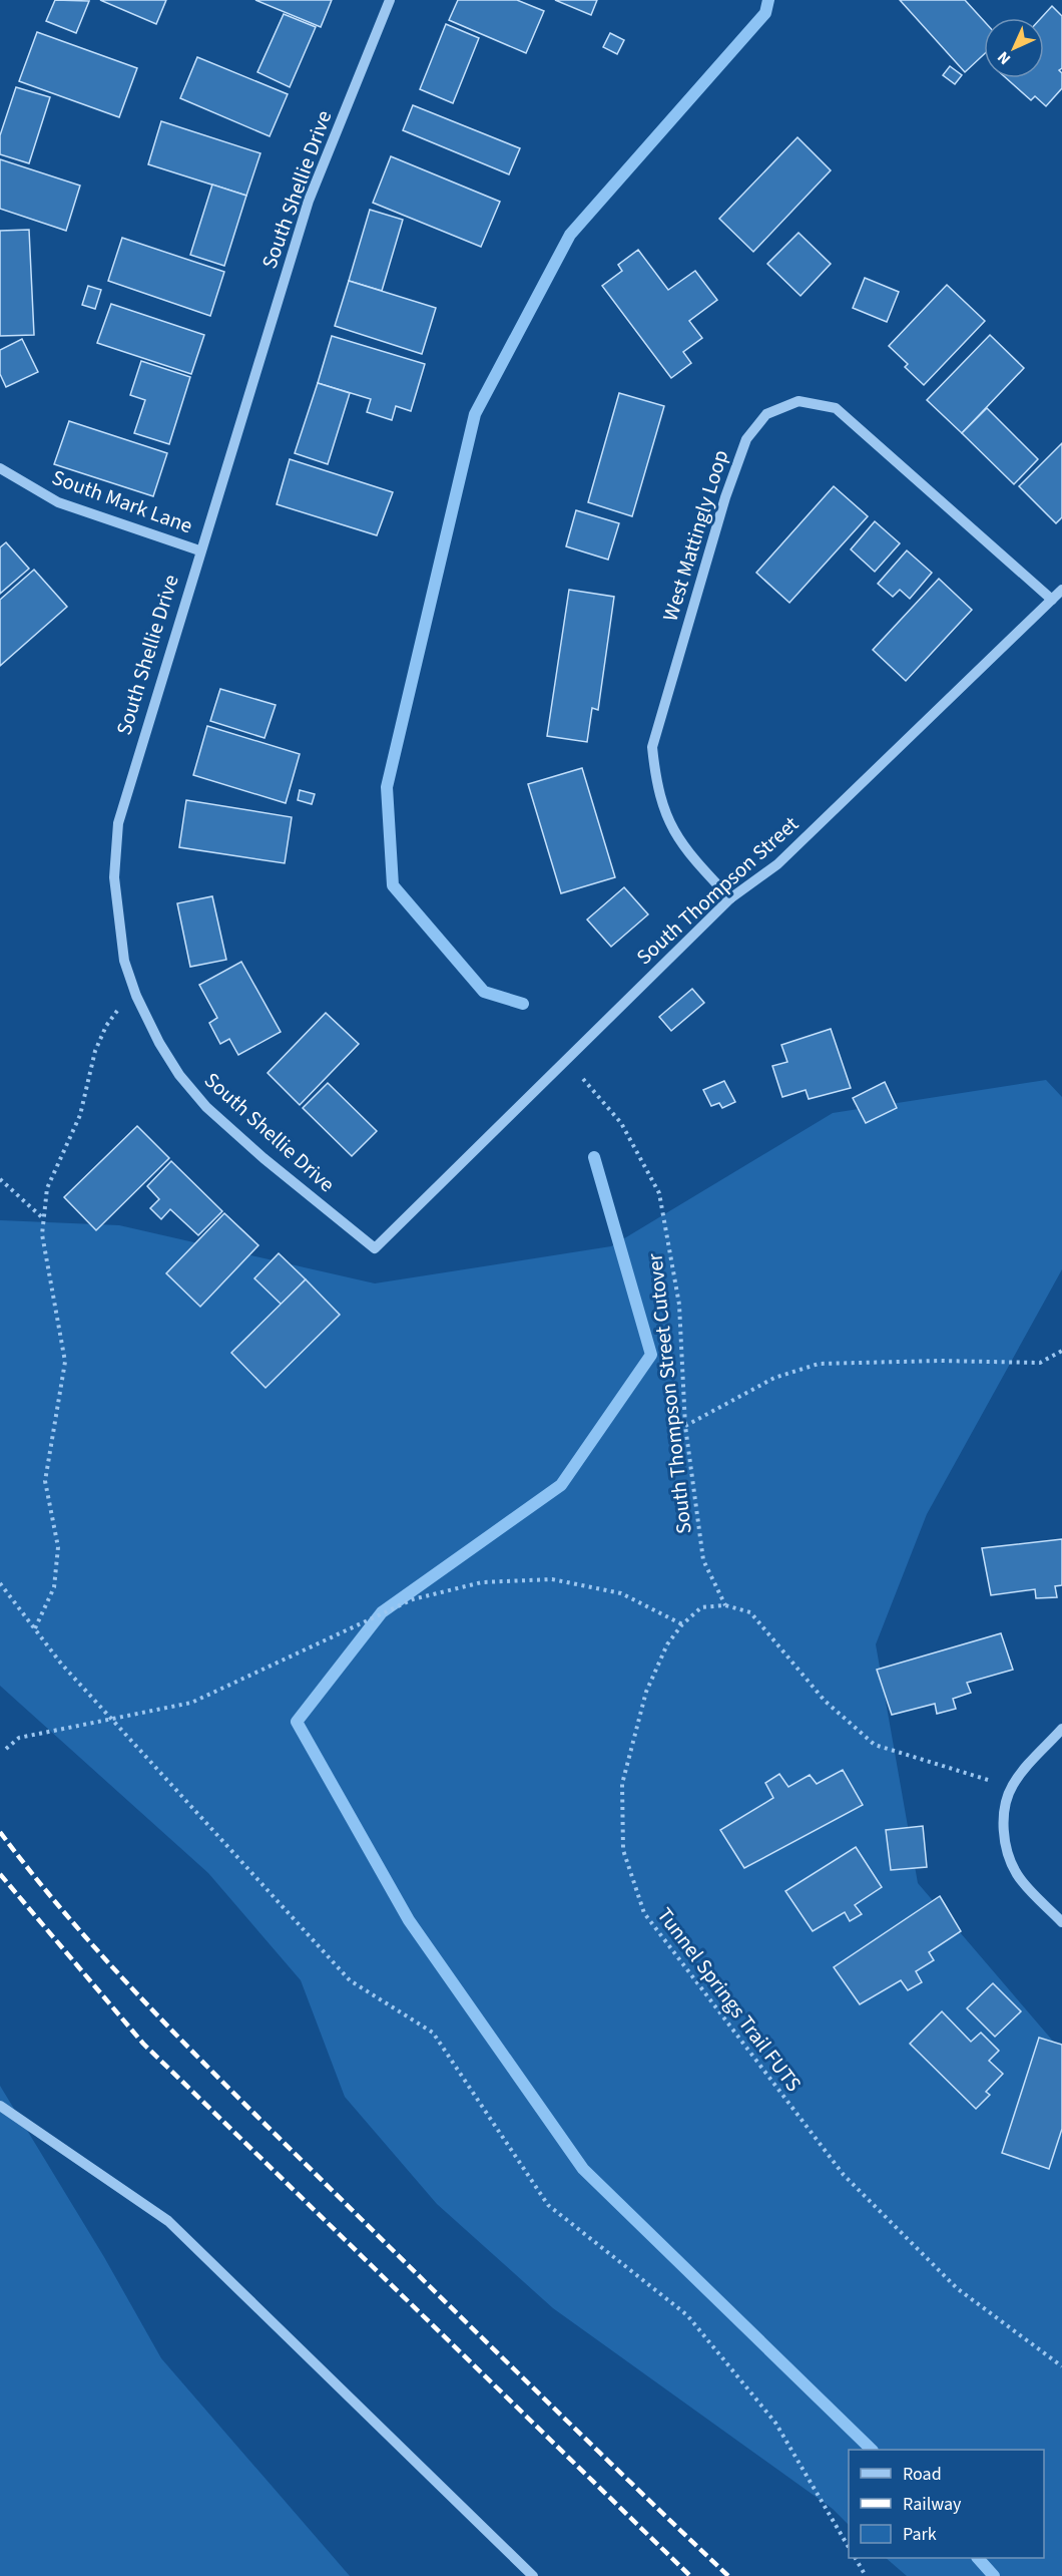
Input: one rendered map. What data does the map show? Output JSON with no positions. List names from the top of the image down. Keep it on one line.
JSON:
{"streets":{"street":["South Shellie Drive","South Mark Lane","West Mattingly Loop","South Thompson Street"],"path":["South Thompson Street Cutover","Tunnel Springs Trail FUTS"]},"crossings":[["South Shellie Drive","South Mark Lane"],["South Shellie Drive","South Thompson Street"],["West Mattingly Loop","South Thompson Street"],["South Thompson Street","South Thompson Street Cutover"],["South Thompson Street Cutover","Tunnel Springs Trail FUTS"]],"legend":["Road","Railway","Park"],"north":"bottom left"}
